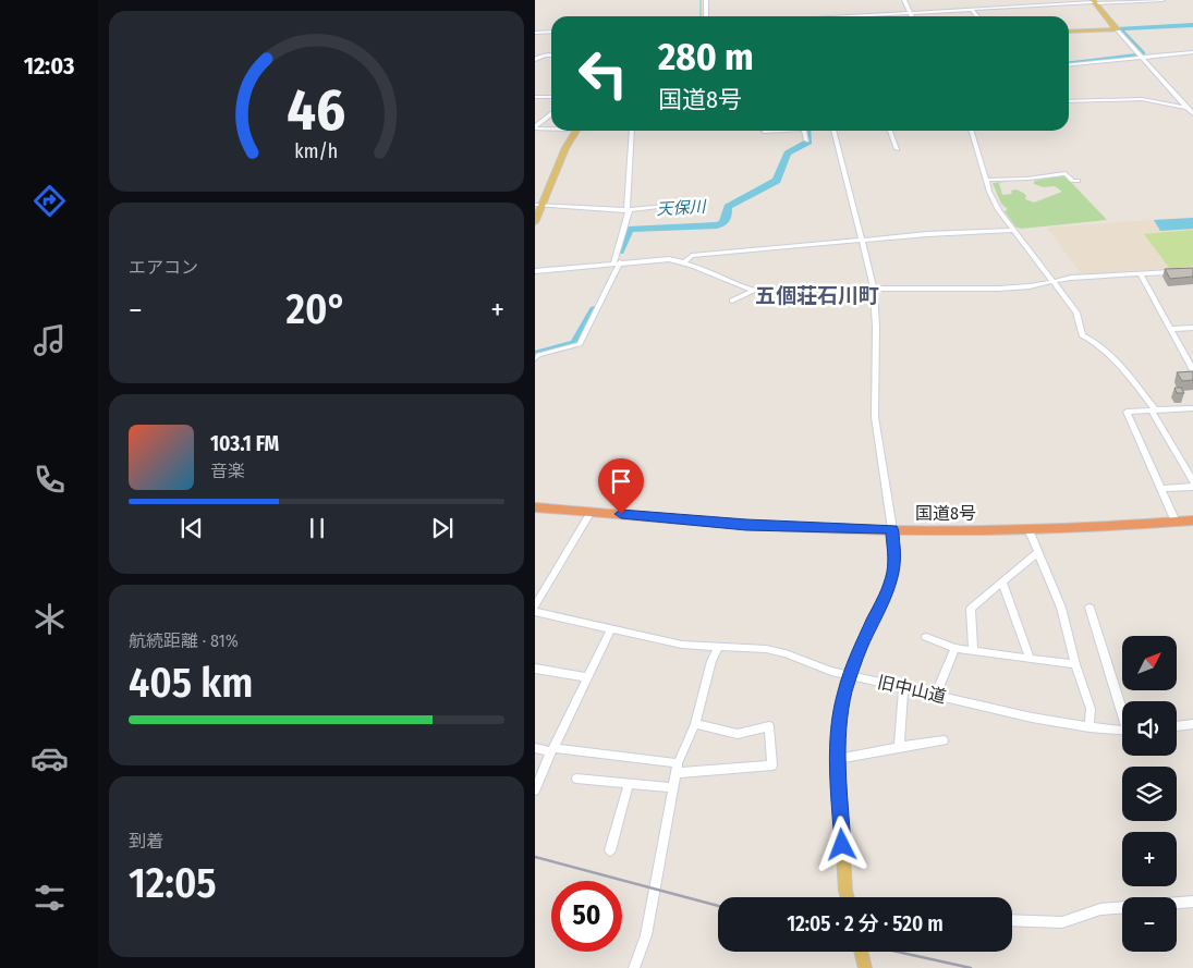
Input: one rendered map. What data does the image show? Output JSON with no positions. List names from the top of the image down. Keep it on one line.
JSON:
{"streets":{"highway":["国道8号"],"street":["旧中山道"]},"districts":["五個荘石川町"],"water":["天保川"],"north":"top right","page":{"tabs":"12:03","turn":["280 m","国道8号"],"tile":["エアコン",["航続距離 · 81%","405 km"],["到着","12:05"]],"heat":["−","20°","+"],"song":["103.1 FM","音楽"],"map_buttons":["+","−"],"limit":"50","trip":"12:05 · 2 分 · 520 m","gauge":["46","km/h"]}}
